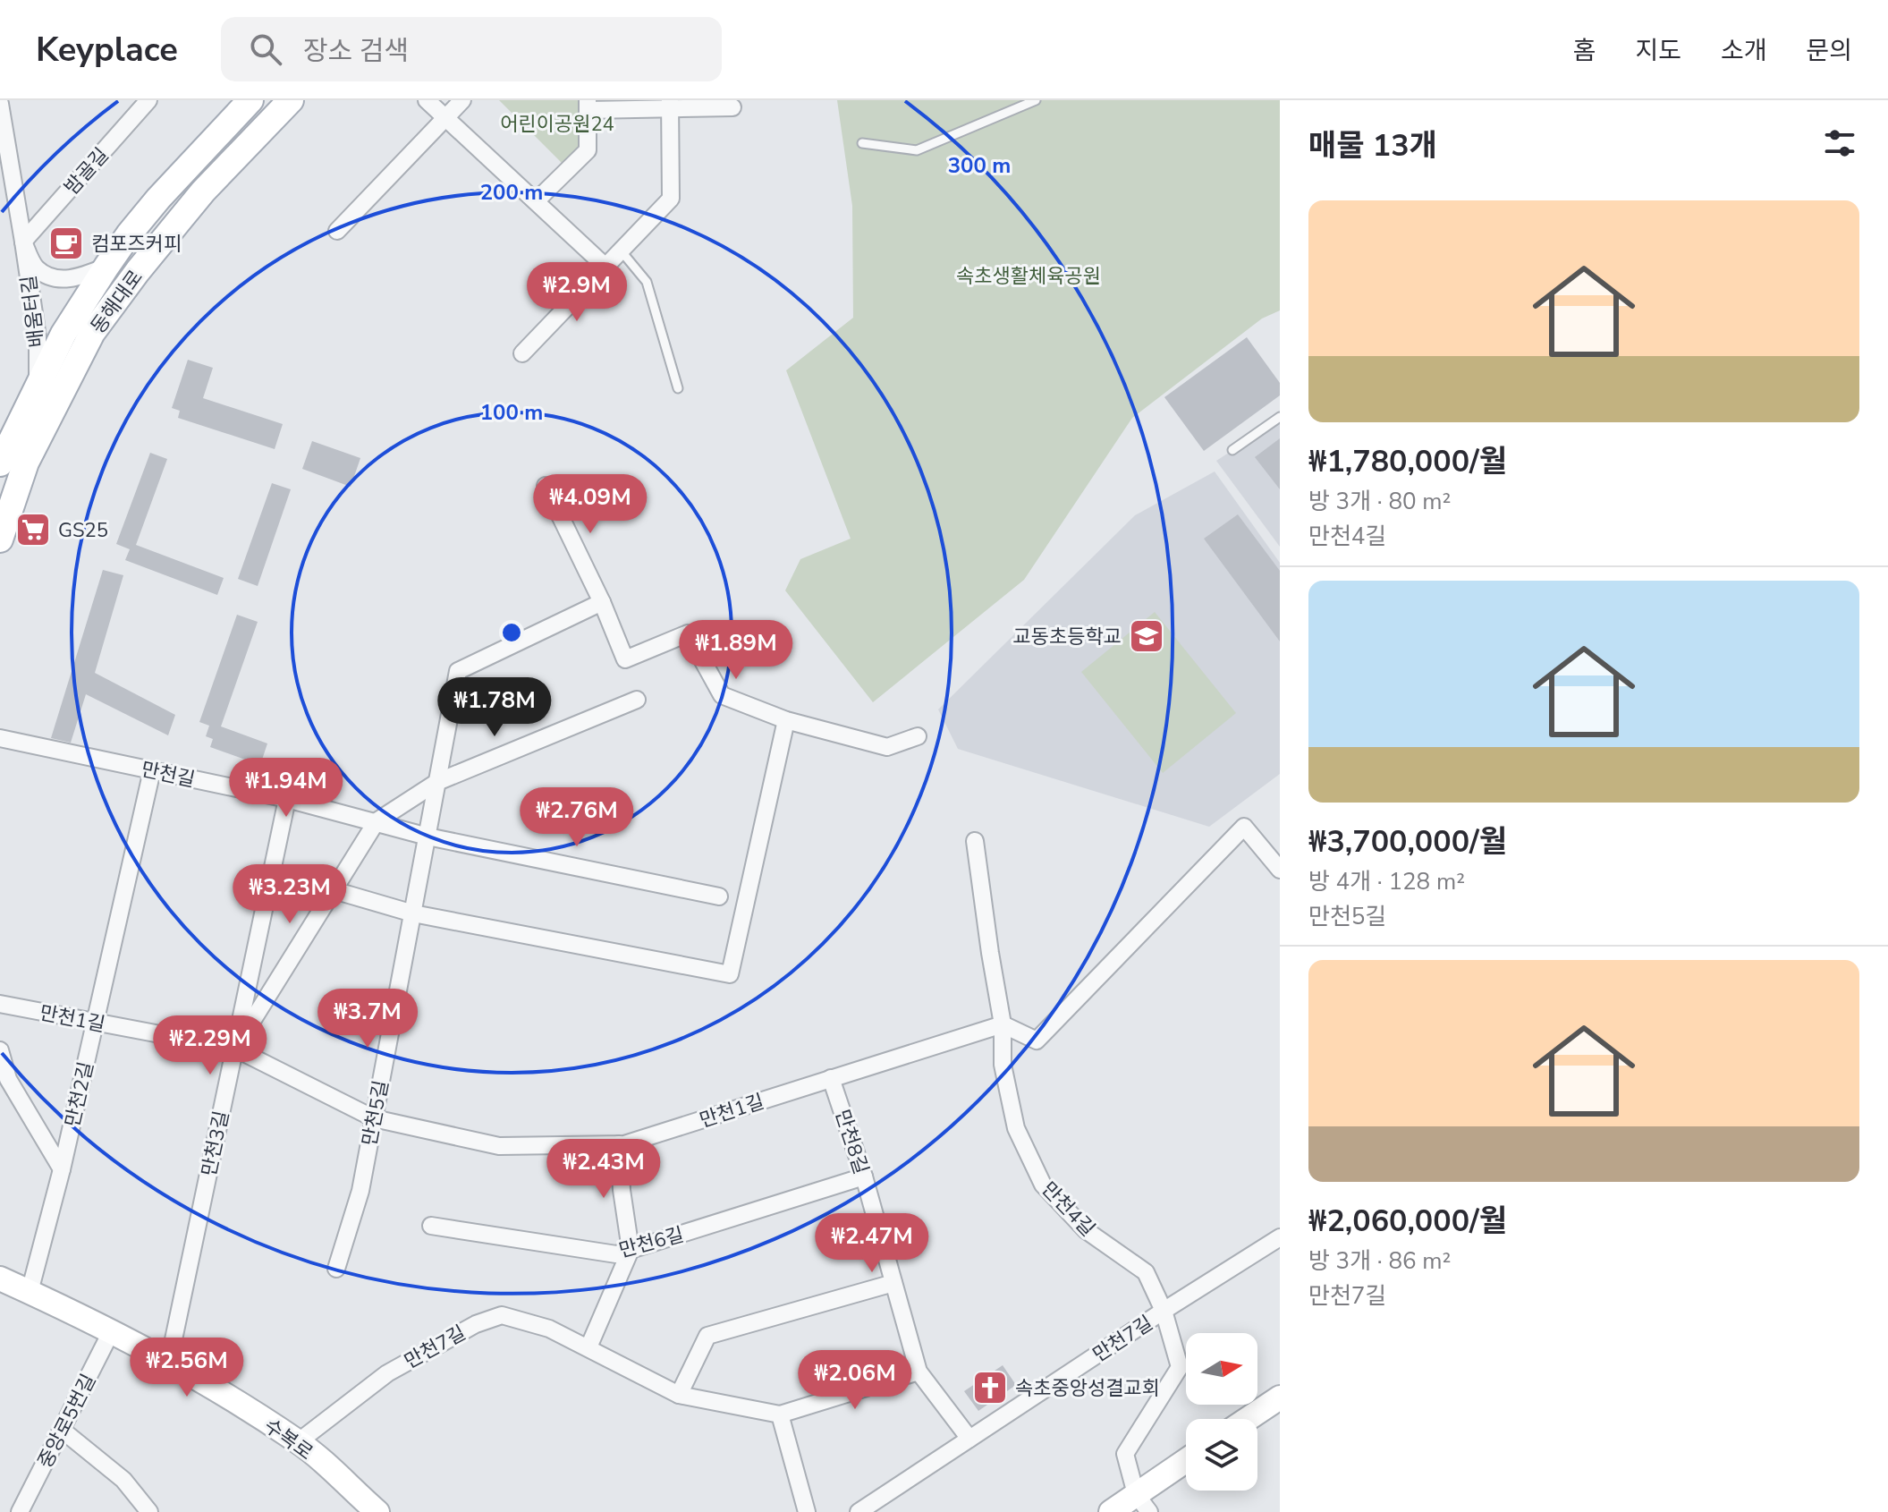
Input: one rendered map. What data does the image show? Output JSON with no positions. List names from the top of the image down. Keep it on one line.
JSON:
{"streets":{"main road":["동해대로"],"street":["밤골길","배움터길","만천길","만천1길","만천2길","만천5길","만천8길","만천3길","만천4길","만천6길","만천7길","중앙로5번길","수복로"]},"crossings":[["밤골길","배움터길"],["동해대로","배움터길"],["만천길","만천2길"],["만천길","만천5길"],["만천길","만천3길"],["만천1길","만천2길"],["만천1길","만천5길"],["만천1길","만천8길"],["만천1길","만천3길"],["만천1길","만천4길"],["만천2길","수복로"],["만천8길","만천6길"],["만천8길","만천7길"],["만천3길","수복로"],["만천4길","만천7길"],["만천7길","수복로"],["중앙로5번길","수복로"]],"parks":["어린이공원24","속초생활체육공원"],"places":{"cafe":["컴포즈커피"],"supermarket":["GS25"],"school or university":["교동초등학교"],"church":["속초중앙성결교회"]},"north":"right","page":{"header":"Keyplace","search":"장소 검색","nav":["홈","지도","소개","문의"],"heading":"매물 13개","list":[{"name":"₩1,780,000/월","note":"방 3개 · 80 m² · 만천4길"},{"name":"₩3,700,000/월","note":"방 4개 · 128 m² · 만천5길"},{"name":"₩2,060,000/월","note":"방 3개 · 86 m² · 만천7길"}],"price":["₩2.9M","₩4.09M","₩1.89M","₩1.78M","₩1.94M","₩2.76M","₩3.23M","₩3.7M","₩2.29M","₩2.43M","₩2.47M","₩2.56M","₩2.06M"]},"rings":["300 m","200 m","100 m"]}
